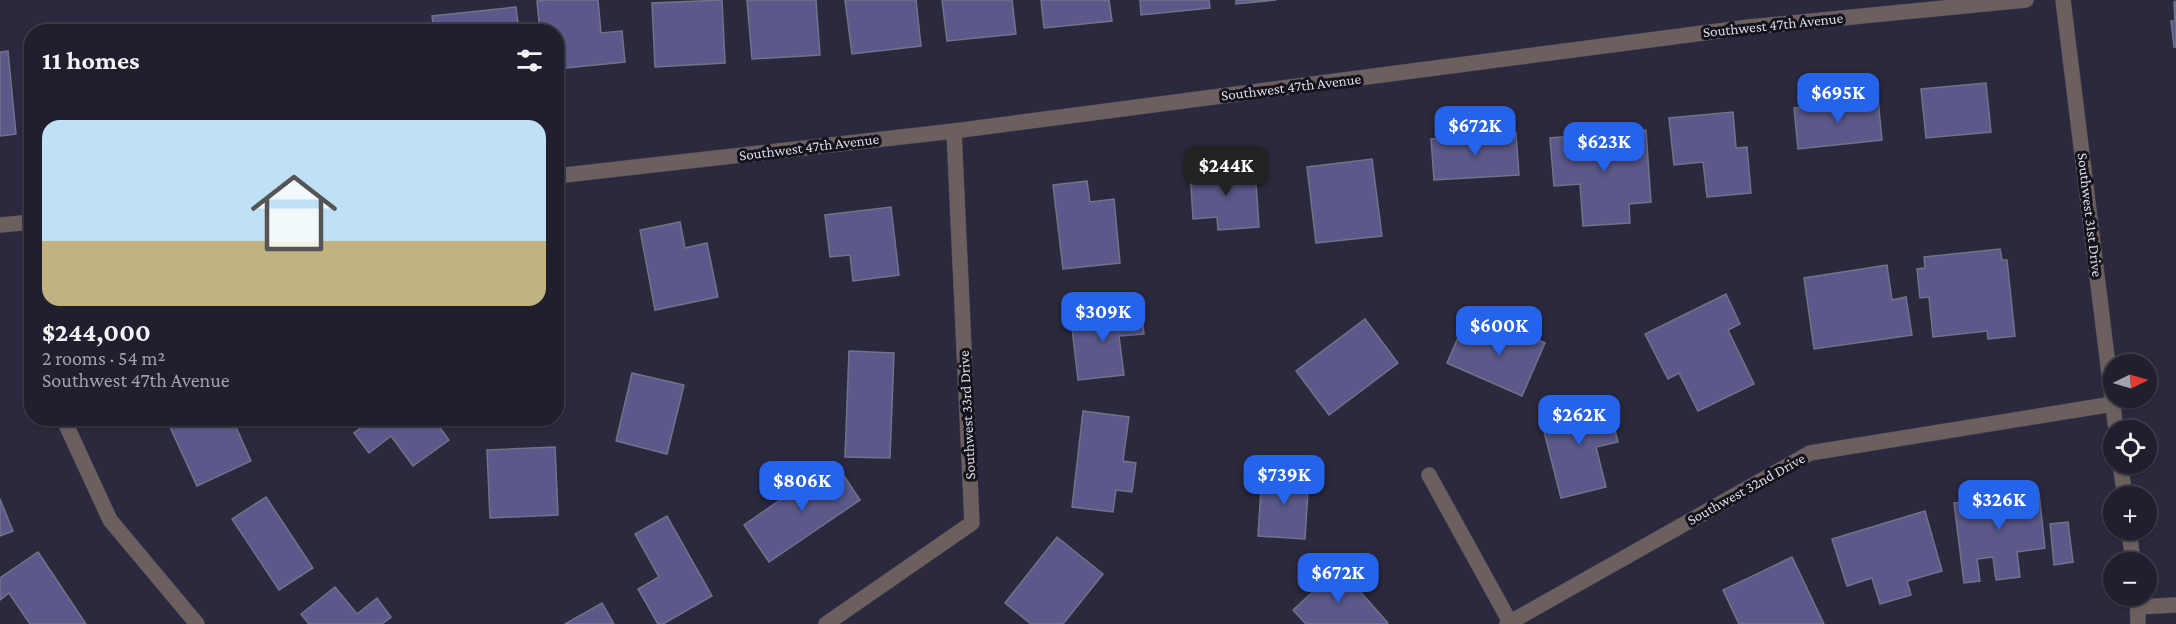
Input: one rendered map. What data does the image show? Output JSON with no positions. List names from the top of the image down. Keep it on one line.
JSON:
{"streets":{"street":["Southwest 47th Avenue","Southwest 31st Drive","Southwest 33rd Drive","Southwest 32nd Drive"]},"crossings":[["Southwest 47th Avenue","Southwest 33rd Drive"]],"north":"right","page":{"heading":"11 homes","price":["$695K","$672K","$623K","$244K","$309K","$600K","$262K","$739K","$806K","$326K","$672K"],"list":[{"name":"$244,000","note":"2 rooms · 54 m² · Southwest 47th Avenue"}],"map_buttons":["+","−"]}}
